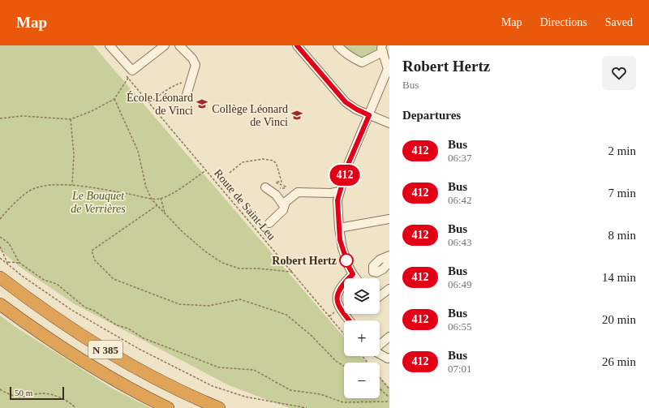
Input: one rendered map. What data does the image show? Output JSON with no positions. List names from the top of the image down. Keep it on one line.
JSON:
{"streets":{"highway":["N 385"],"path":["Route de Saint-Leu"]},"parks":["Le Bouquet de Verrières"],"places":{"school or university":["École Léonard de Vinci","Collège Léonard de Vinci"],"other":["Robert Hertz"]},"lines":["bus line 412"],"scale_bar":"50 m","page":{"header":"Map","nav":["Map","Directions","Saved"],"on_map":"412","heading":[["Robert Hertz","Bus"],"Departures"],"list":[{"mark":"412","name":"Bus","note":"06:37","value":"2 min"},{"mark":"412","name":"Bus","note":"06:42","value":"7 min"},{"mark":"412","name":"Bus","note":"06:43","value":"8 min"},{"mark":"412","name":"Bus","note":"06:49","value":"14 min"},{"mark":"412","name":"Bus","note":"06:55","value":"20 min"},{"mark":"412","name":"Bus","note":"07:01","value":"26 min"}],"map_buttons":["+","−"],"scale":"50 m"}}
